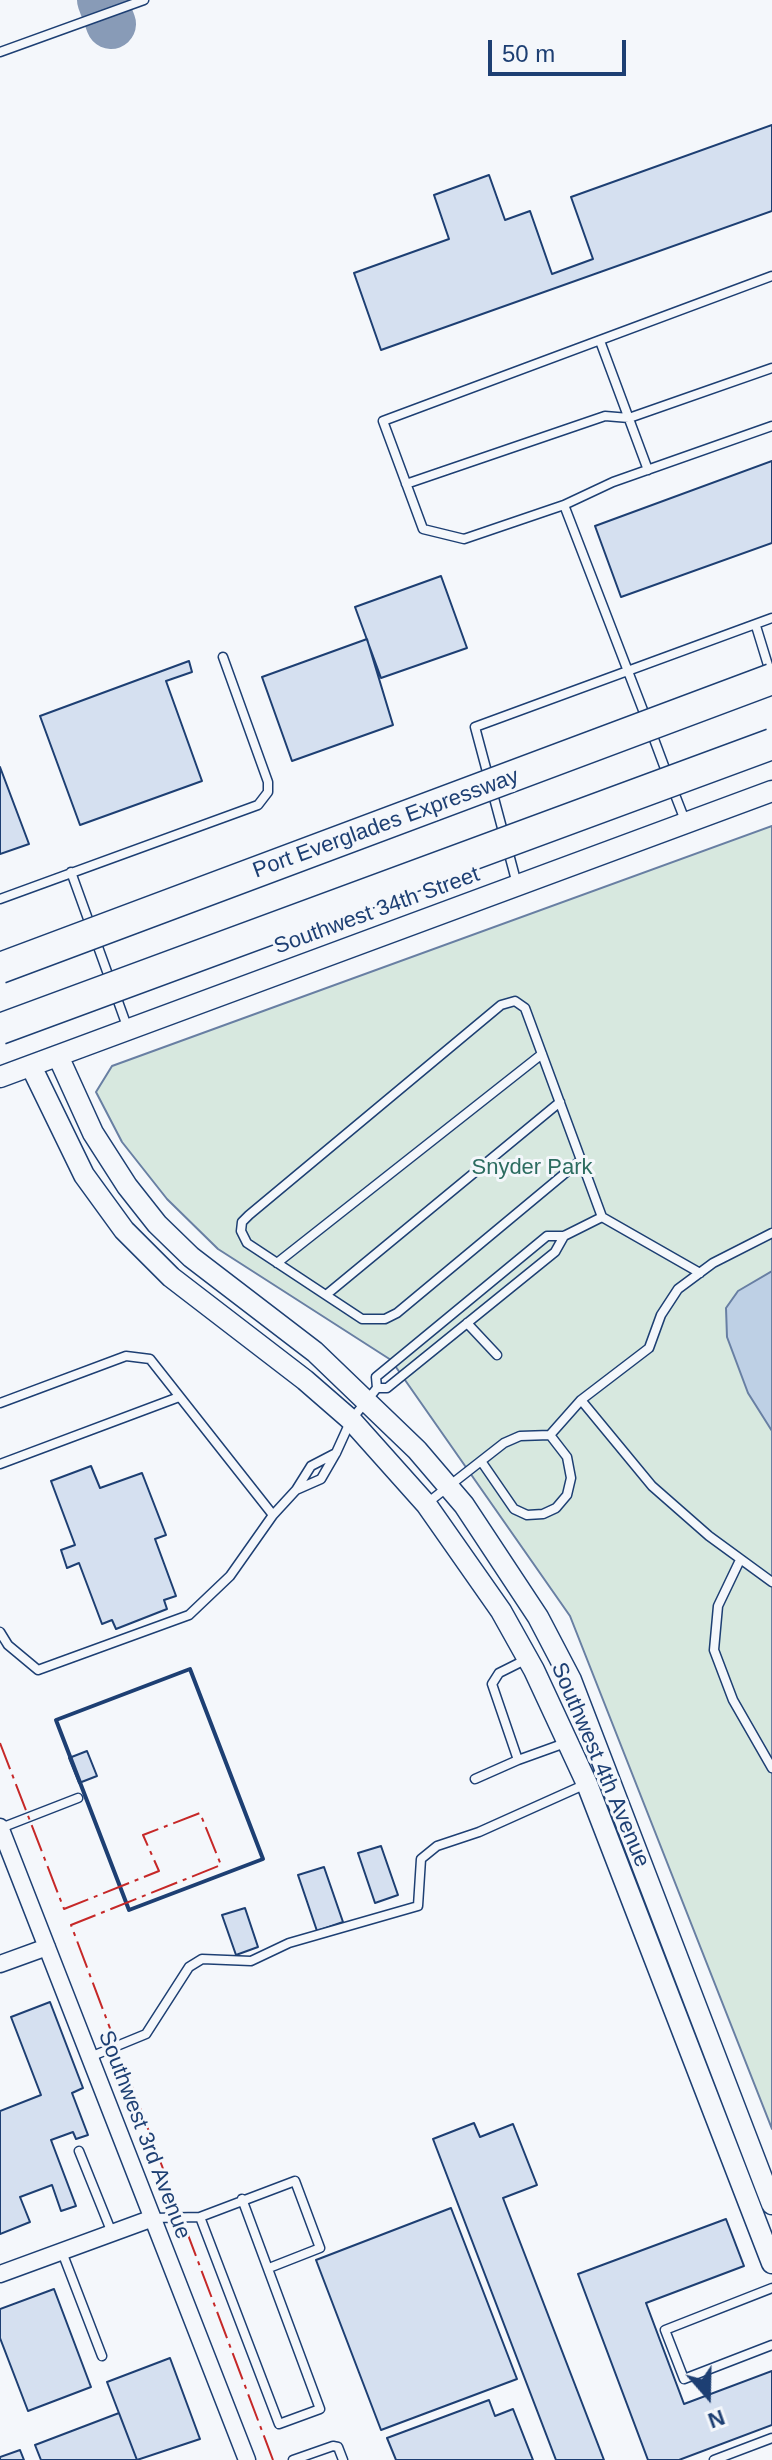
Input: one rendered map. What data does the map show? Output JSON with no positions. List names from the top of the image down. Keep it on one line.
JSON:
{"streets":{"highway":["Port Everglades Expressway"],"street":["Southwest 34th Street","Southwest 4th Avenue","Southwest 3rd Avenue"]},"crossings":[["Southwest 34th Street","Southwest 4th Avenue"]],"parks":["Snyder Park"],"scale_bar":"50 m","north":"bottom"}
